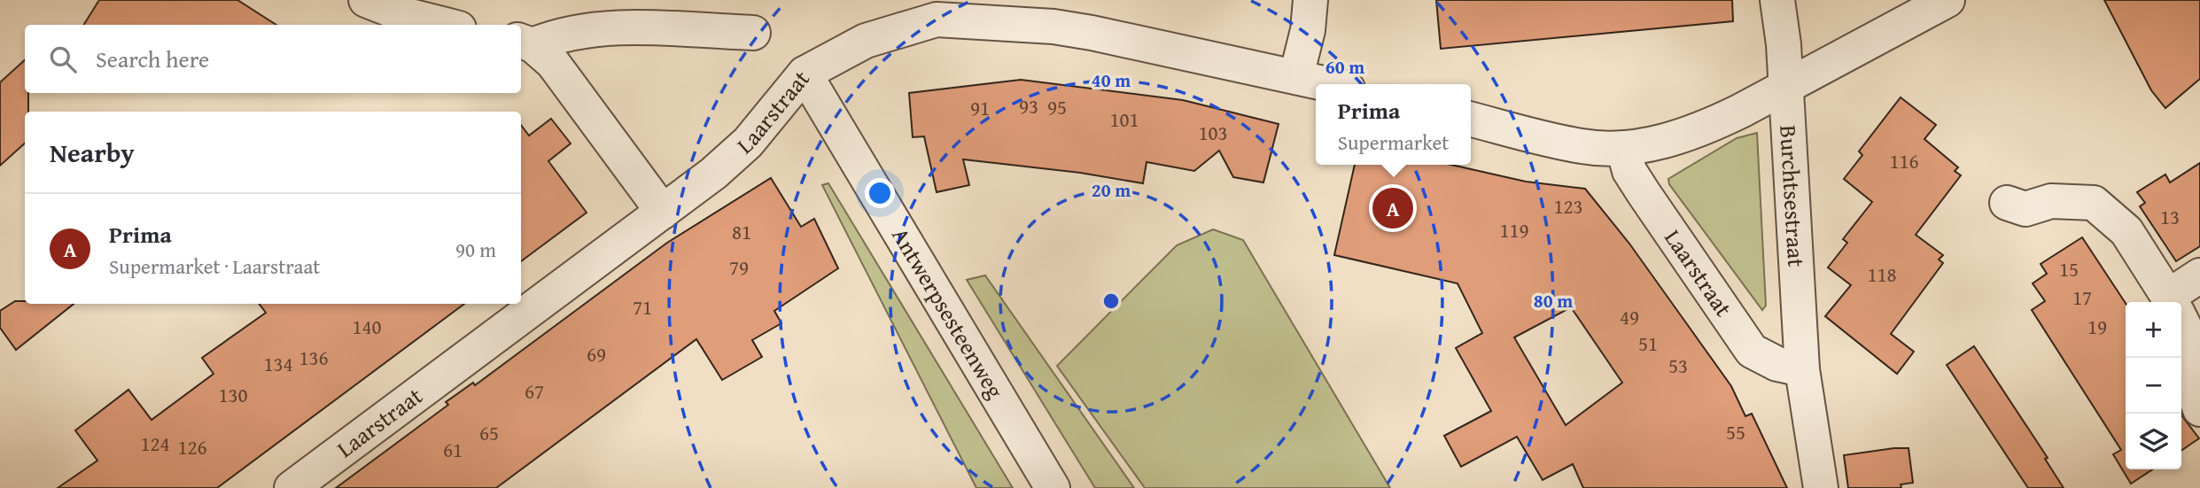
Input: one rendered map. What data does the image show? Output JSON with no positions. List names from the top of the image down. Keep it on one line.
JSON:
{"streets":{"street":["Laarstraat","Burchtsestraat","Antwerpsesteenweg"]},"crossings":[["Laarstraat","Burchtsestraat"],["Laarstraat","Antwerpsesteenweg"]],"house_numbers":["93","95","91","101","103","116","123","13","119","81","79","15","118","17","71","49","140","19","51","69","136","134","53","67","130","55","65","124","126","61"],"page":{"search":"Search here","popup":["Prima","Supermarket"],"heading":"Nearby","pins":"A","list":[{"mark":"A","name":"Prima","note":"Supermarket · Laarstraat","value":"90 m"}],"map_buttons":["+","−"]},"rings":["60 m","40 m","20 m","80 m"]}
